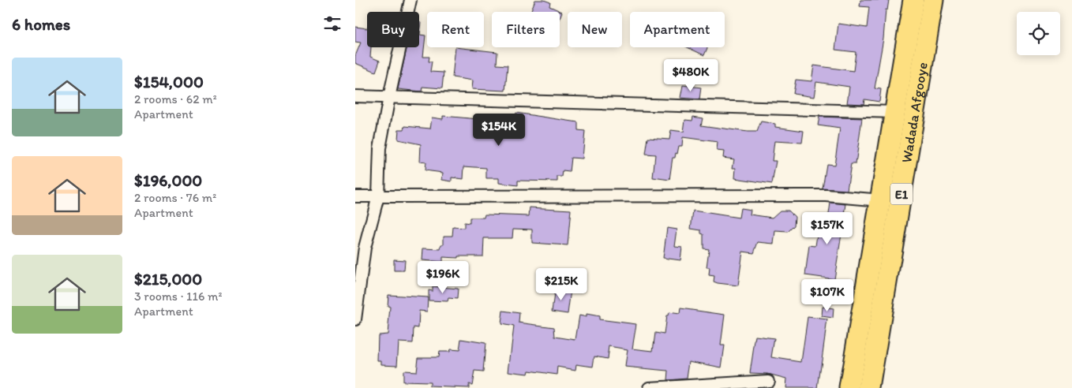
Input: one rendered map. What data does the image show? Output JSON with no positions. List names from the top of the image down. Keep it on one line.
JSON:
{"streets":{"highway":["Wadada Afgooye","E1"]},"page":{"heading":"6 homes","chip":["Buy","Rent","Filters","New","Apartment"],"list":[{"name":"$154,000","note":"2 rooms · 62 m² · Apartment"},{"name":"$196,000","note":"2 rooms · 76 m² · Apartment"},{"name":"$215,000","note":"3 rooms · 116 m² · Apartment"}],"price":["$480K","$154K","$157K","$196K","$215K","$107K"]}}
